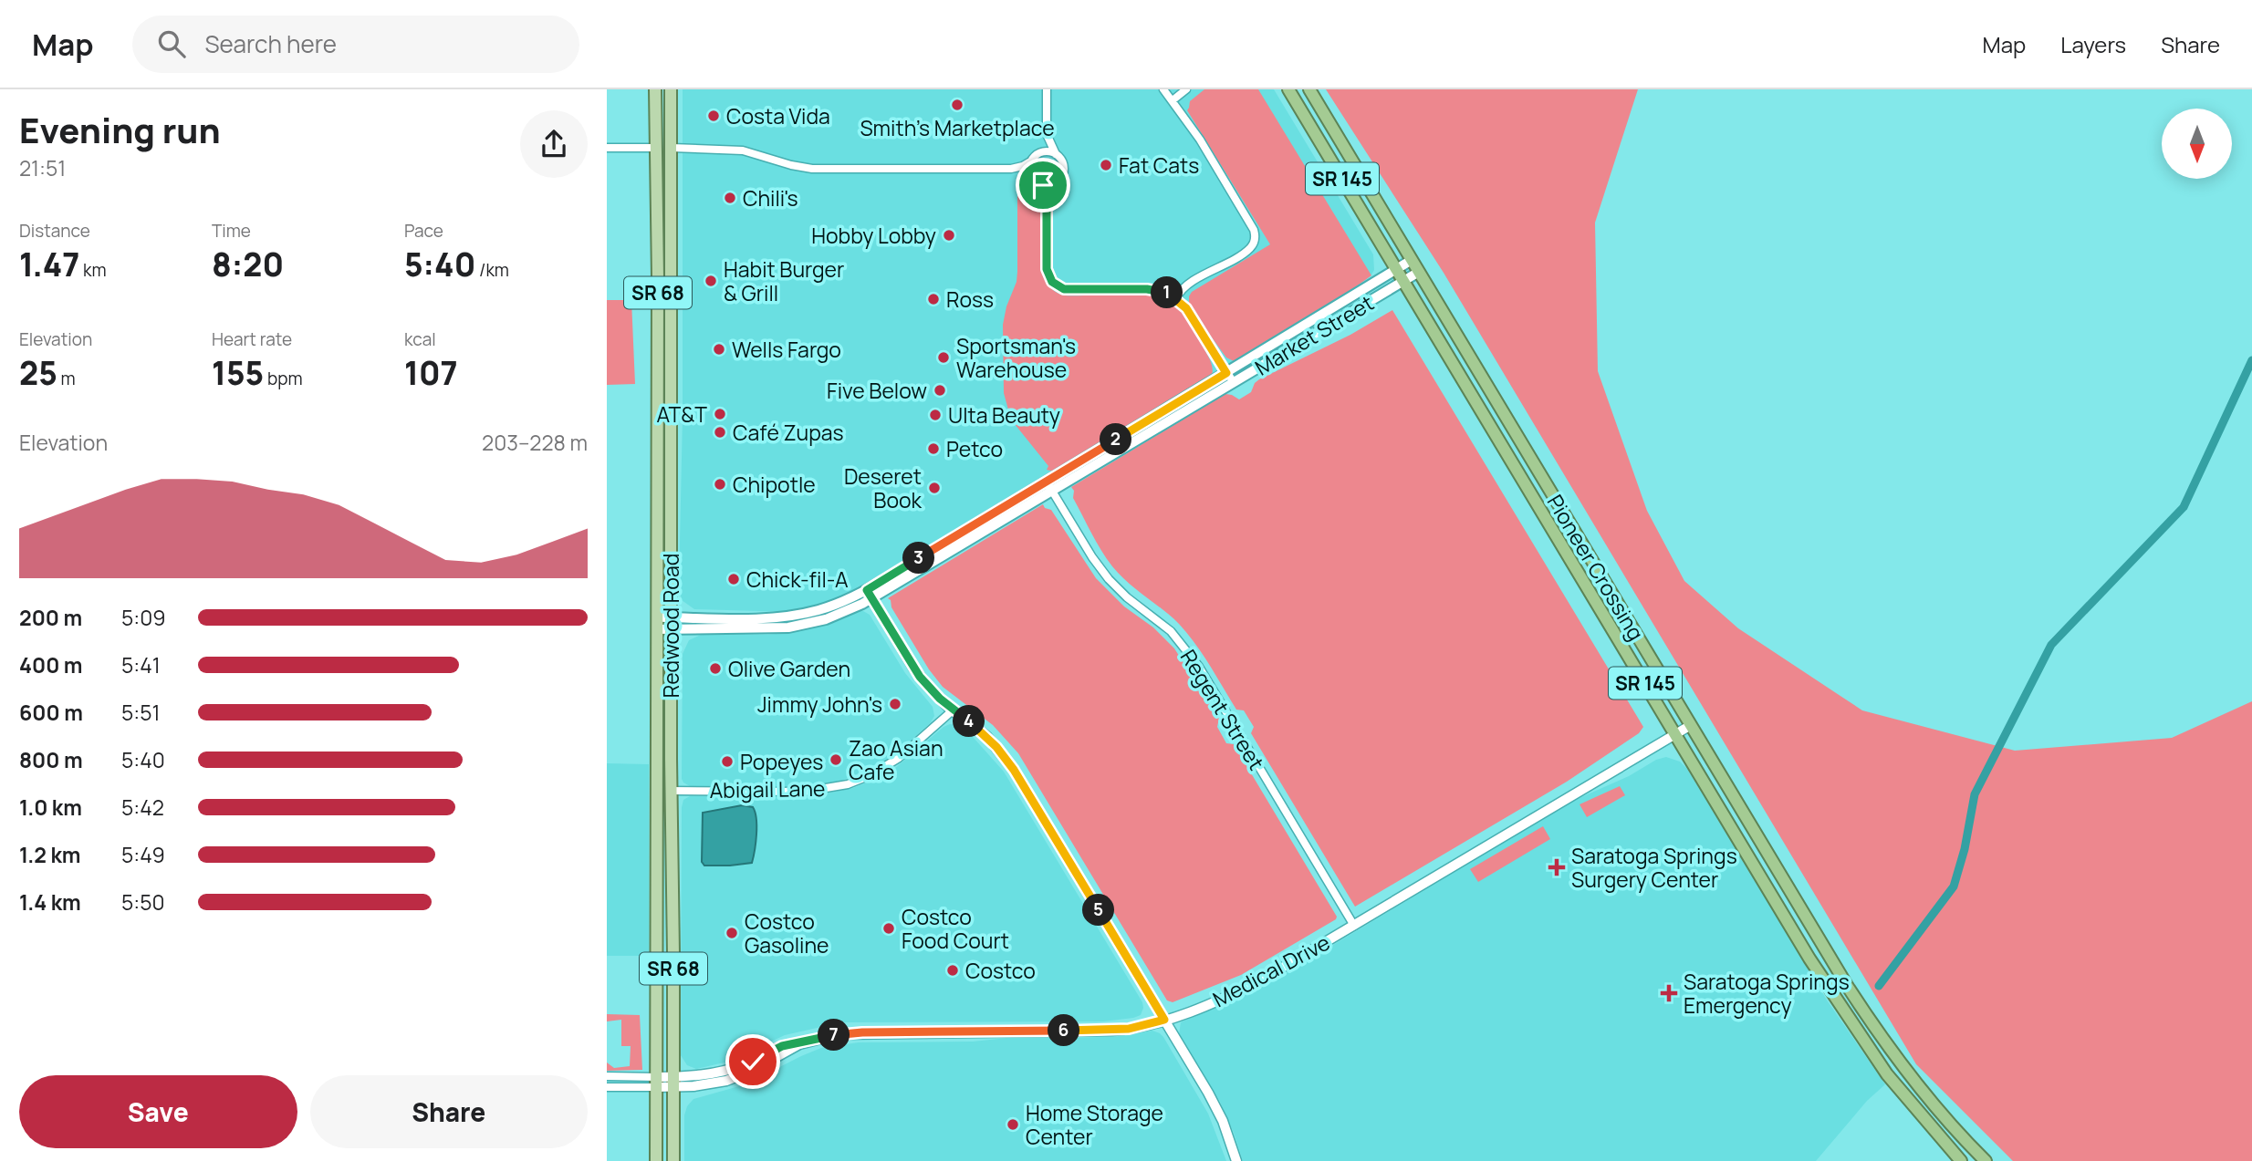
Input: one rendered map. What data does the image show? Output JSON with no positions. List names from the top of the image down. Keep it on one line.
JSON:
{"streets":{"highway":["SR 145","Pioneer Crossing"],"main road":["SR 68","Market Street","Redwood Road"],"street":["Regent Street","Abigail Lane","Medical Drive"]},"crossings":[["Market Street","Pioneer Crossing"],["Market Street","Redwood Road"],["Market Street","Regent Street"],["Pioneer Crossing","Medical Drive"],["Redwood Road","Abigail Lane"],["Redwood Road","Medical Drive"],["Regent Street","Medical Drive"]],"places":{"other":["Smith's Marketplace","Costa Vida","Fat Cats","Chili's","Hobby Lobby","Habit Burger & Grill","Ross","Wells Fargo","Sportsman's Warehouse","Five Below","AT&T","Ulta Beauty","Café Zupas","Petco","Chipotle","Deseret Book","Chick-fil-A","Olive Garden","Jimmy John's","Zao Asian Cafe","Popeyes","Costco Food Court","Costco Gasoline","Costco","Home Storage Center"],"health":["Saratoga Springs Surgery Center","Saratoga Springs Emergency"]},"north":"bottom","page":{"header":"Map","search":"Search here","nav":["Map","Layers","Share"],"heading":["Evening run","21:51"],"stats":[["Distance","1.47 km"],["Time","8:20"],["Pace","5:40 /km"],["Elevation","25 m"],["Heart rate","155 bpm"],["kcal","107"]],"pins":["1","2","3","4","5","6","7"],"chart":["Elevation","203–228 m"],"list":[{"name":"200 m","note":"5:09"},{"name":"400 m","note":"5:41"},{"name":"600 m","note":"5:51"},{"name":"800 m","note":"5:40"},{"name":"1.0 km","note":"5:42"},{"name":"1.2 km","note":"5:49"},{"name":"1.4 km","note":"5:50"}],"buttons":["Save","Share"]}}
